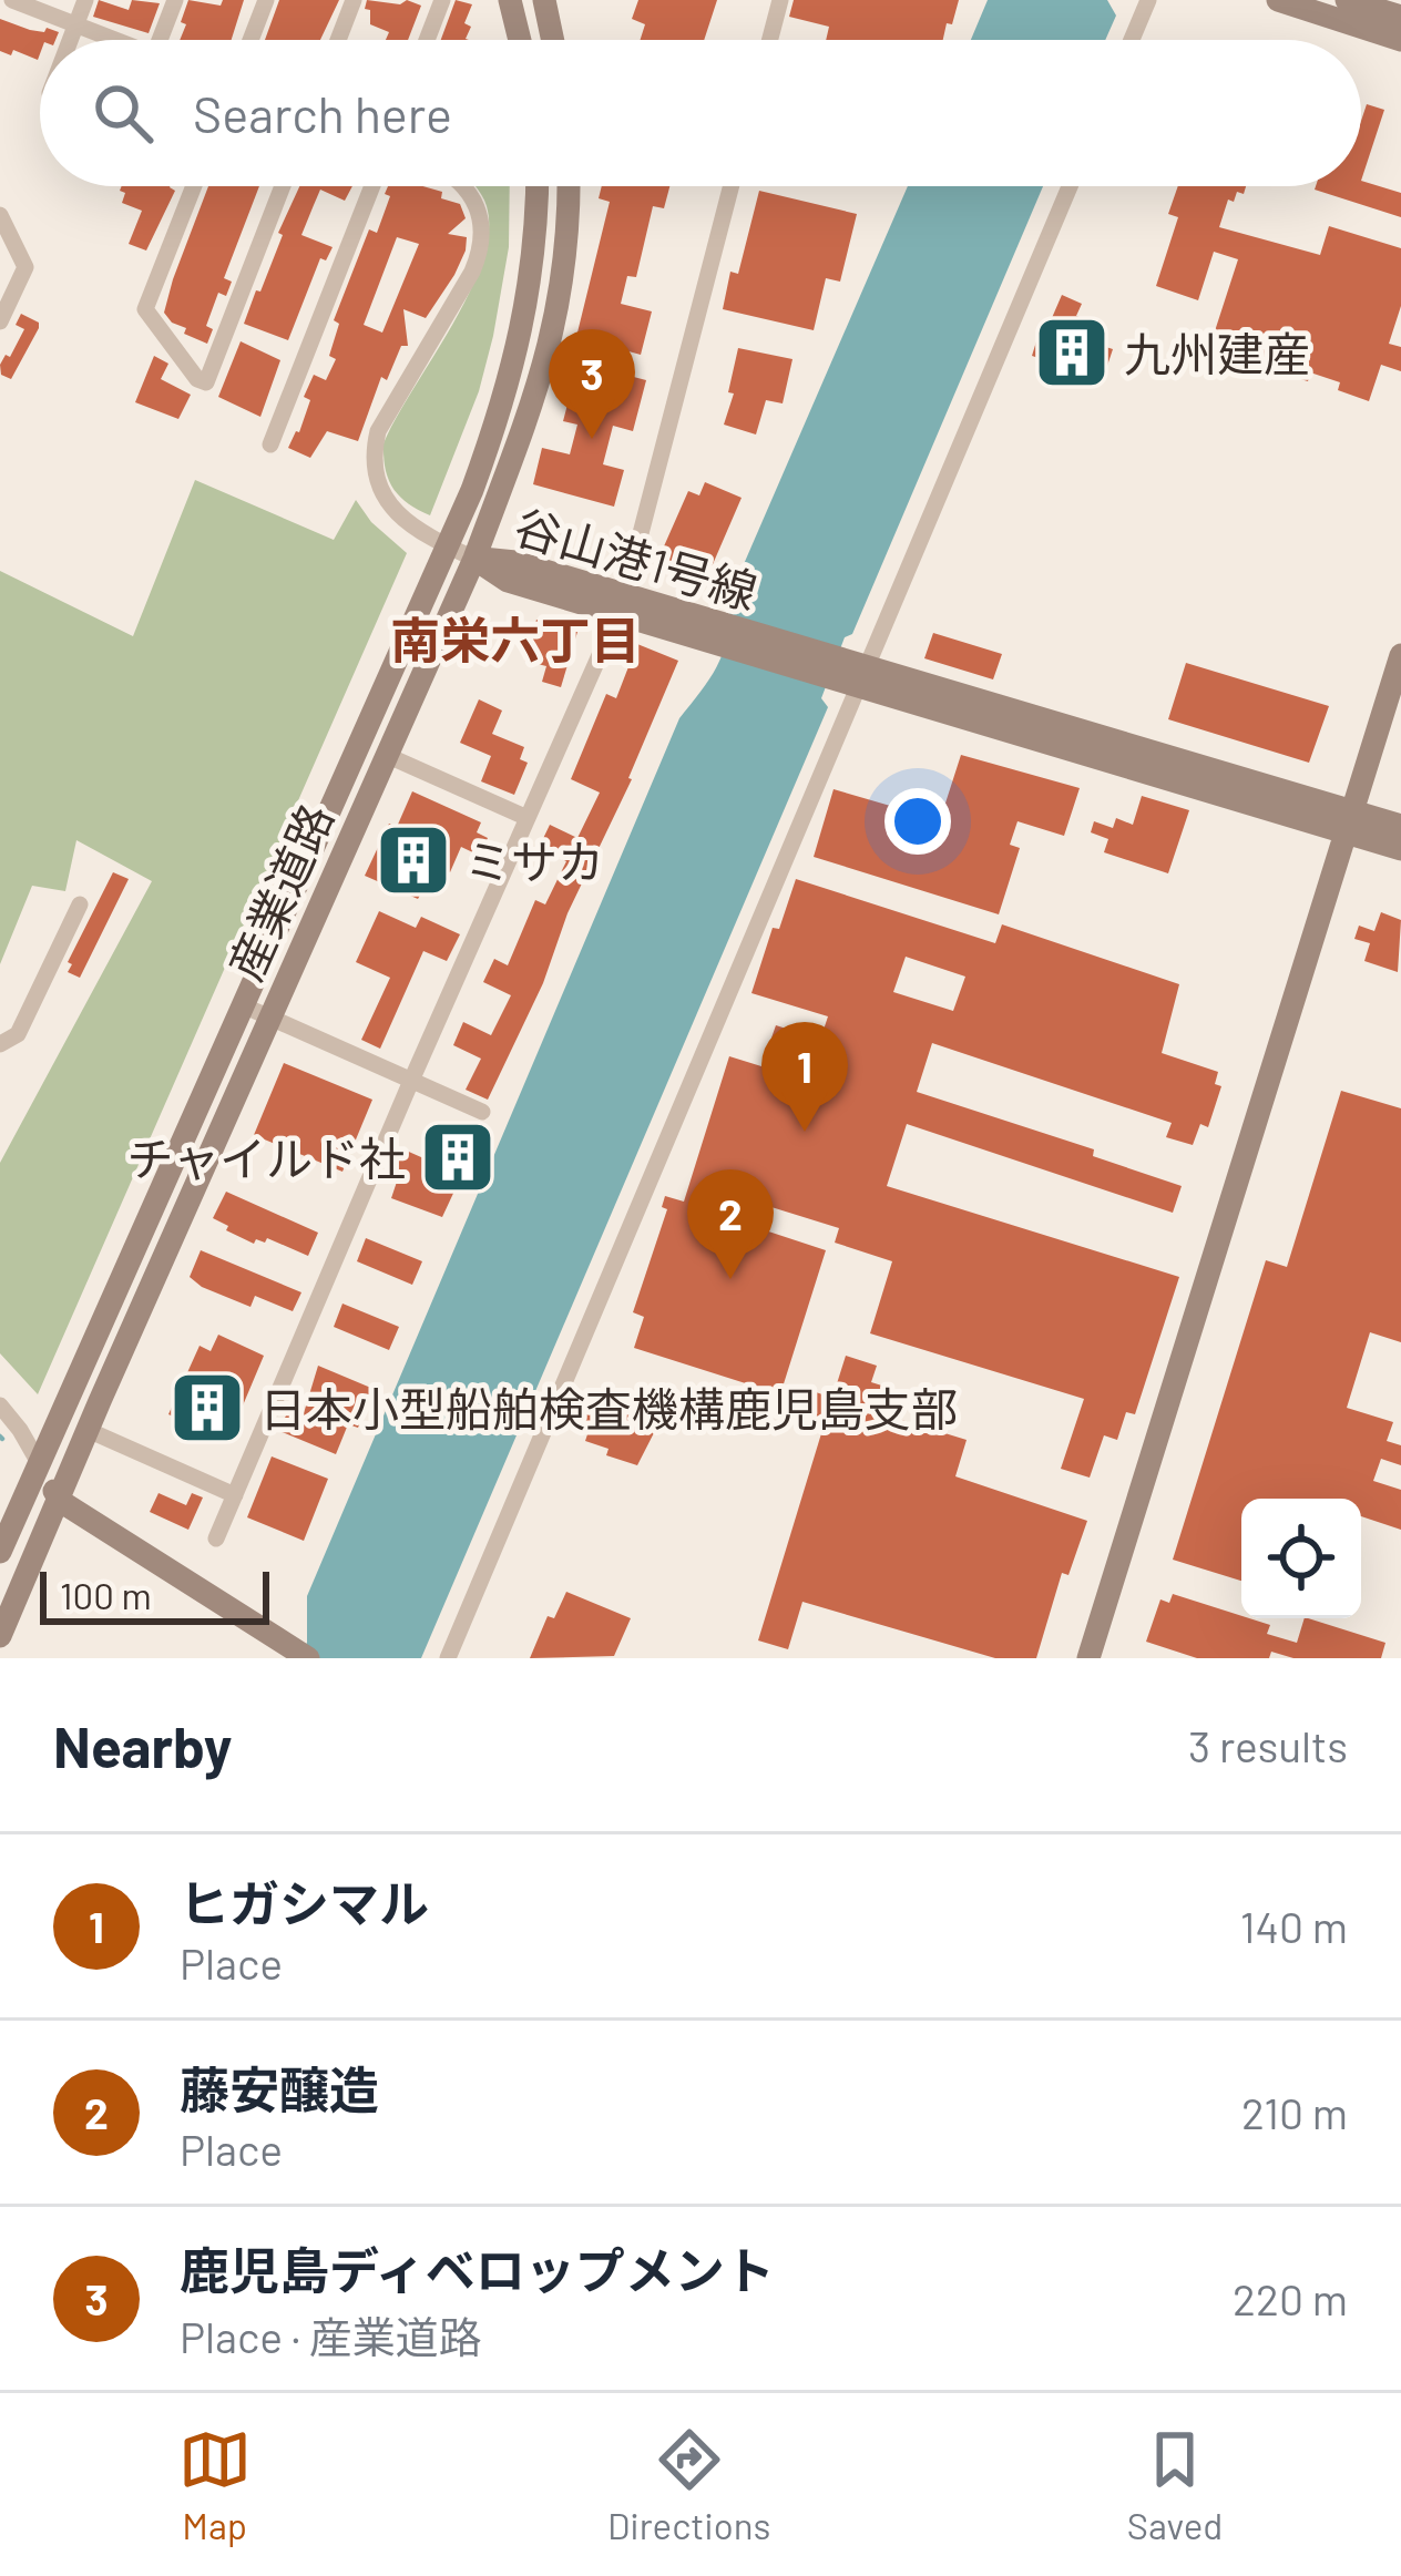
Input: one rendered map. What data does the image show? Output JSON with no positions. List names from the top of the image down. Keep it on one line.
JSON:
{"streets":{"main road":["谷山港1号線","産業道路"]},"crossings":[["谷山港1号線","産業道路"]],"districts":["南栄六丁目"],"places":{"building":["九州建産","ミサカ","チャイルド社","日本小型船舶検査機構鹿児島支部"]},"scale_bar":"100 m","page":{"search":"Search here","pins":["3","1","2"],"scale":"100 m","heading":["Nearby","3 results"],"list":[{"mark":"1","name":"ヒガシマル","note":"Place","value":"140 m"},{"mark":"2","name":"藤安醸造","note":"Place","value":"210 m"},{"mark":"3","name":"鹿児島ディベロップメント","note":"Place · 産業道路","value":"220 m"}],"nav":["Map","Directions","Saved"]}}
